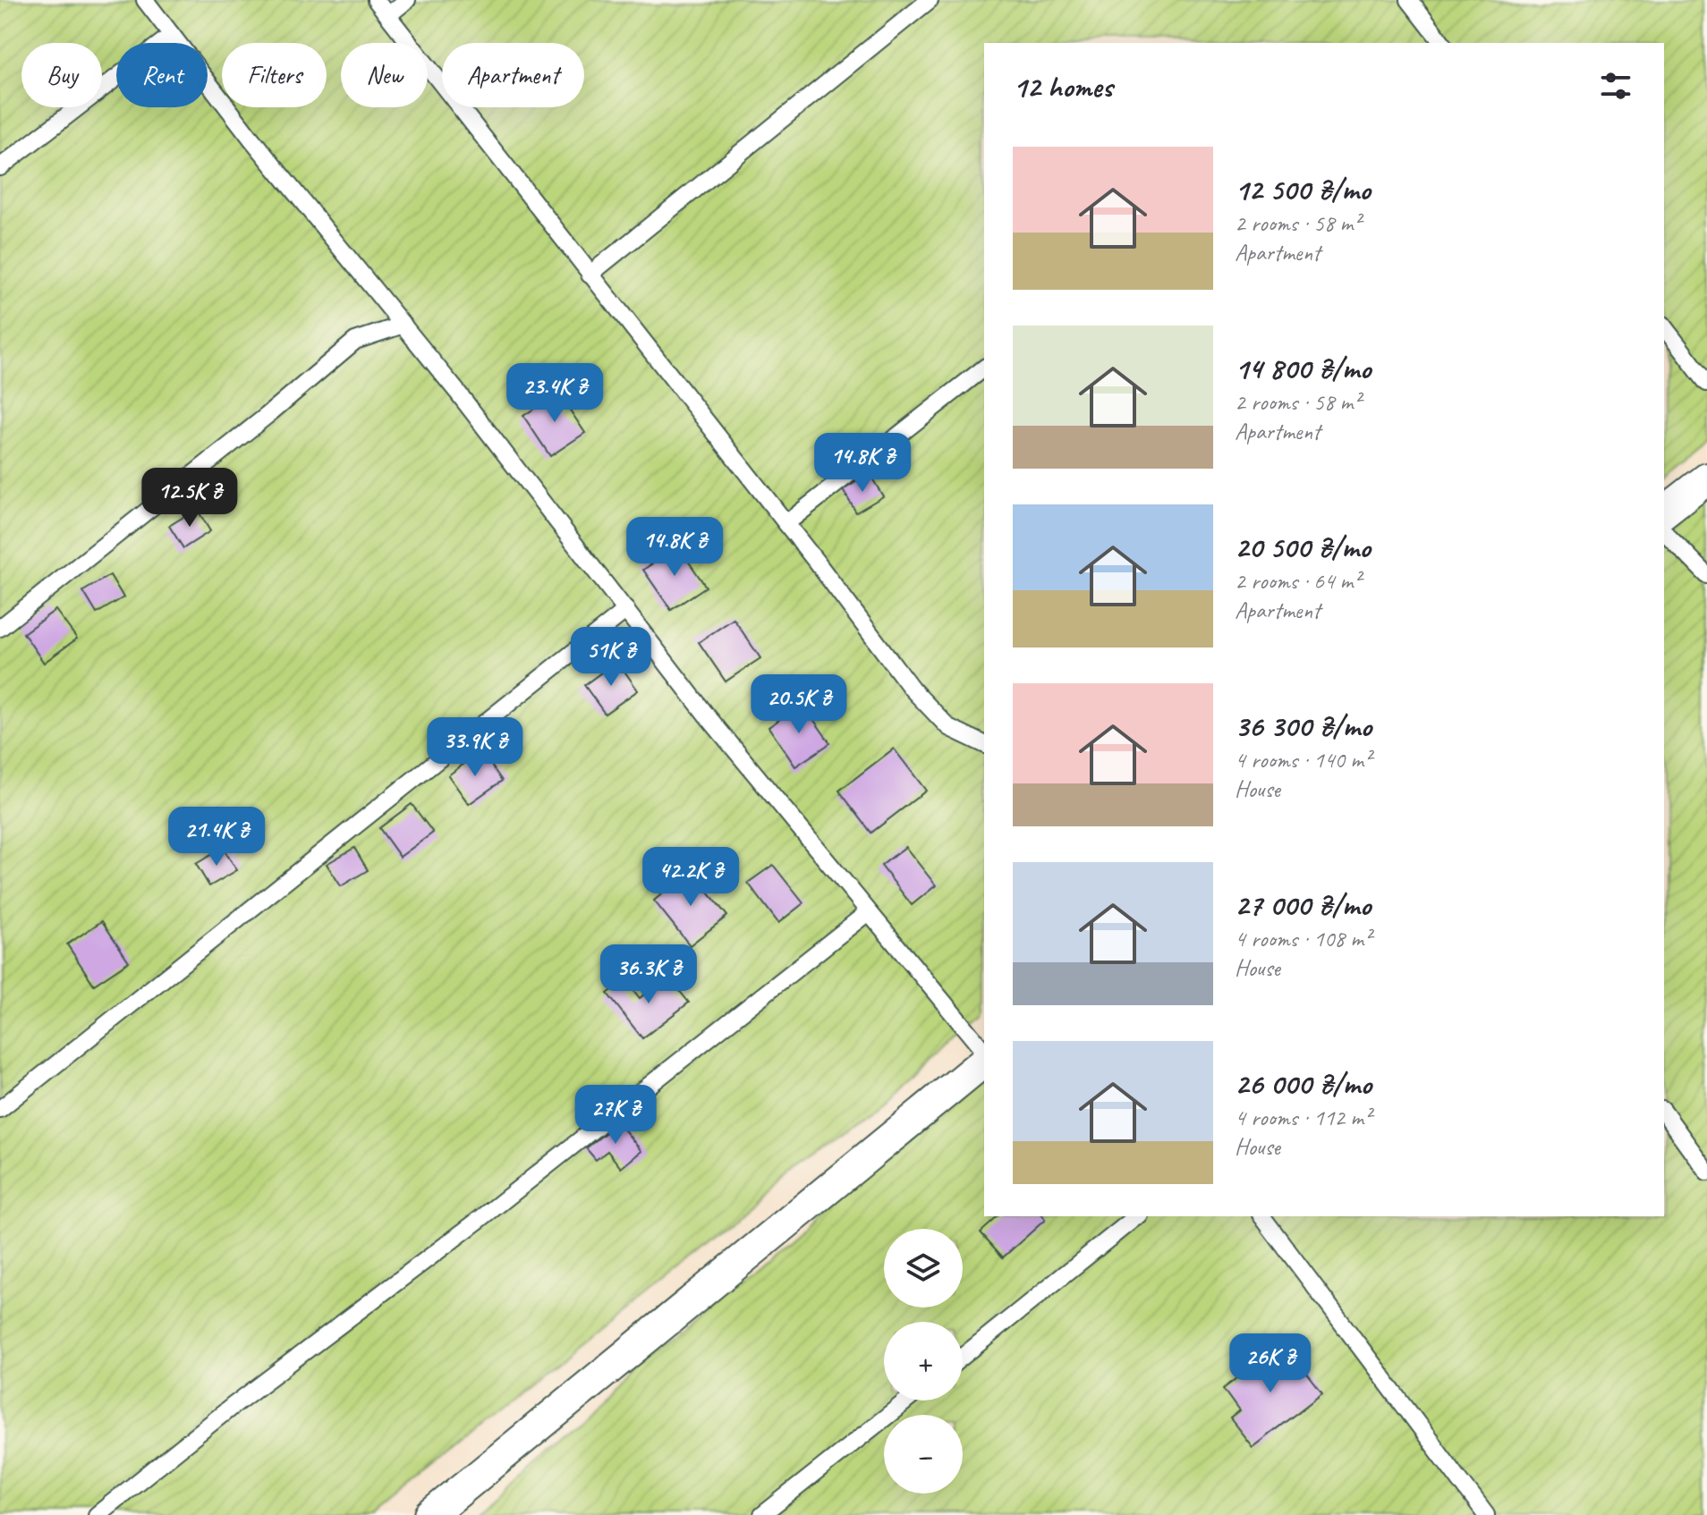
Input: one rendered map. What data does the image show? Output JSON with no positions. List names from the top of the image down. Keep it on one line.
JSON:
{"page":{"chip":["Buy","Rent","Filters","New","Apartment"],"heading":"12 homes","list":[{"name":"12 500 ₴/mo","note":"2 rooms · 58 m² · Apartment"},{"name":"14 800 ₴/mo","note":"2 rooms · 58 m² · Apartment"},{"name":"20 500 ₴/mo","note":"2 rooms · 64 m² · Apartment"},{"name":"36 300 ₴/mo","note":"4 rooms · 140 m² · House"},{"name":"27 000 ₴/mo","note":"4 rooms · 108 m² · House"},{"name":"26 000 ₴/mo","note":"4 rooms · 112 m² · House"}],"price":["23.4K ₴","14.8K ₴","12.5K ₴","14.8K ₴","51K ₴","20.5K ₴","33.9K ₴","21.4K ₴","42.2K ₴","36.3K ₴","27K ₴","26K ₴"],"map_buttons":["+","−"]}}
